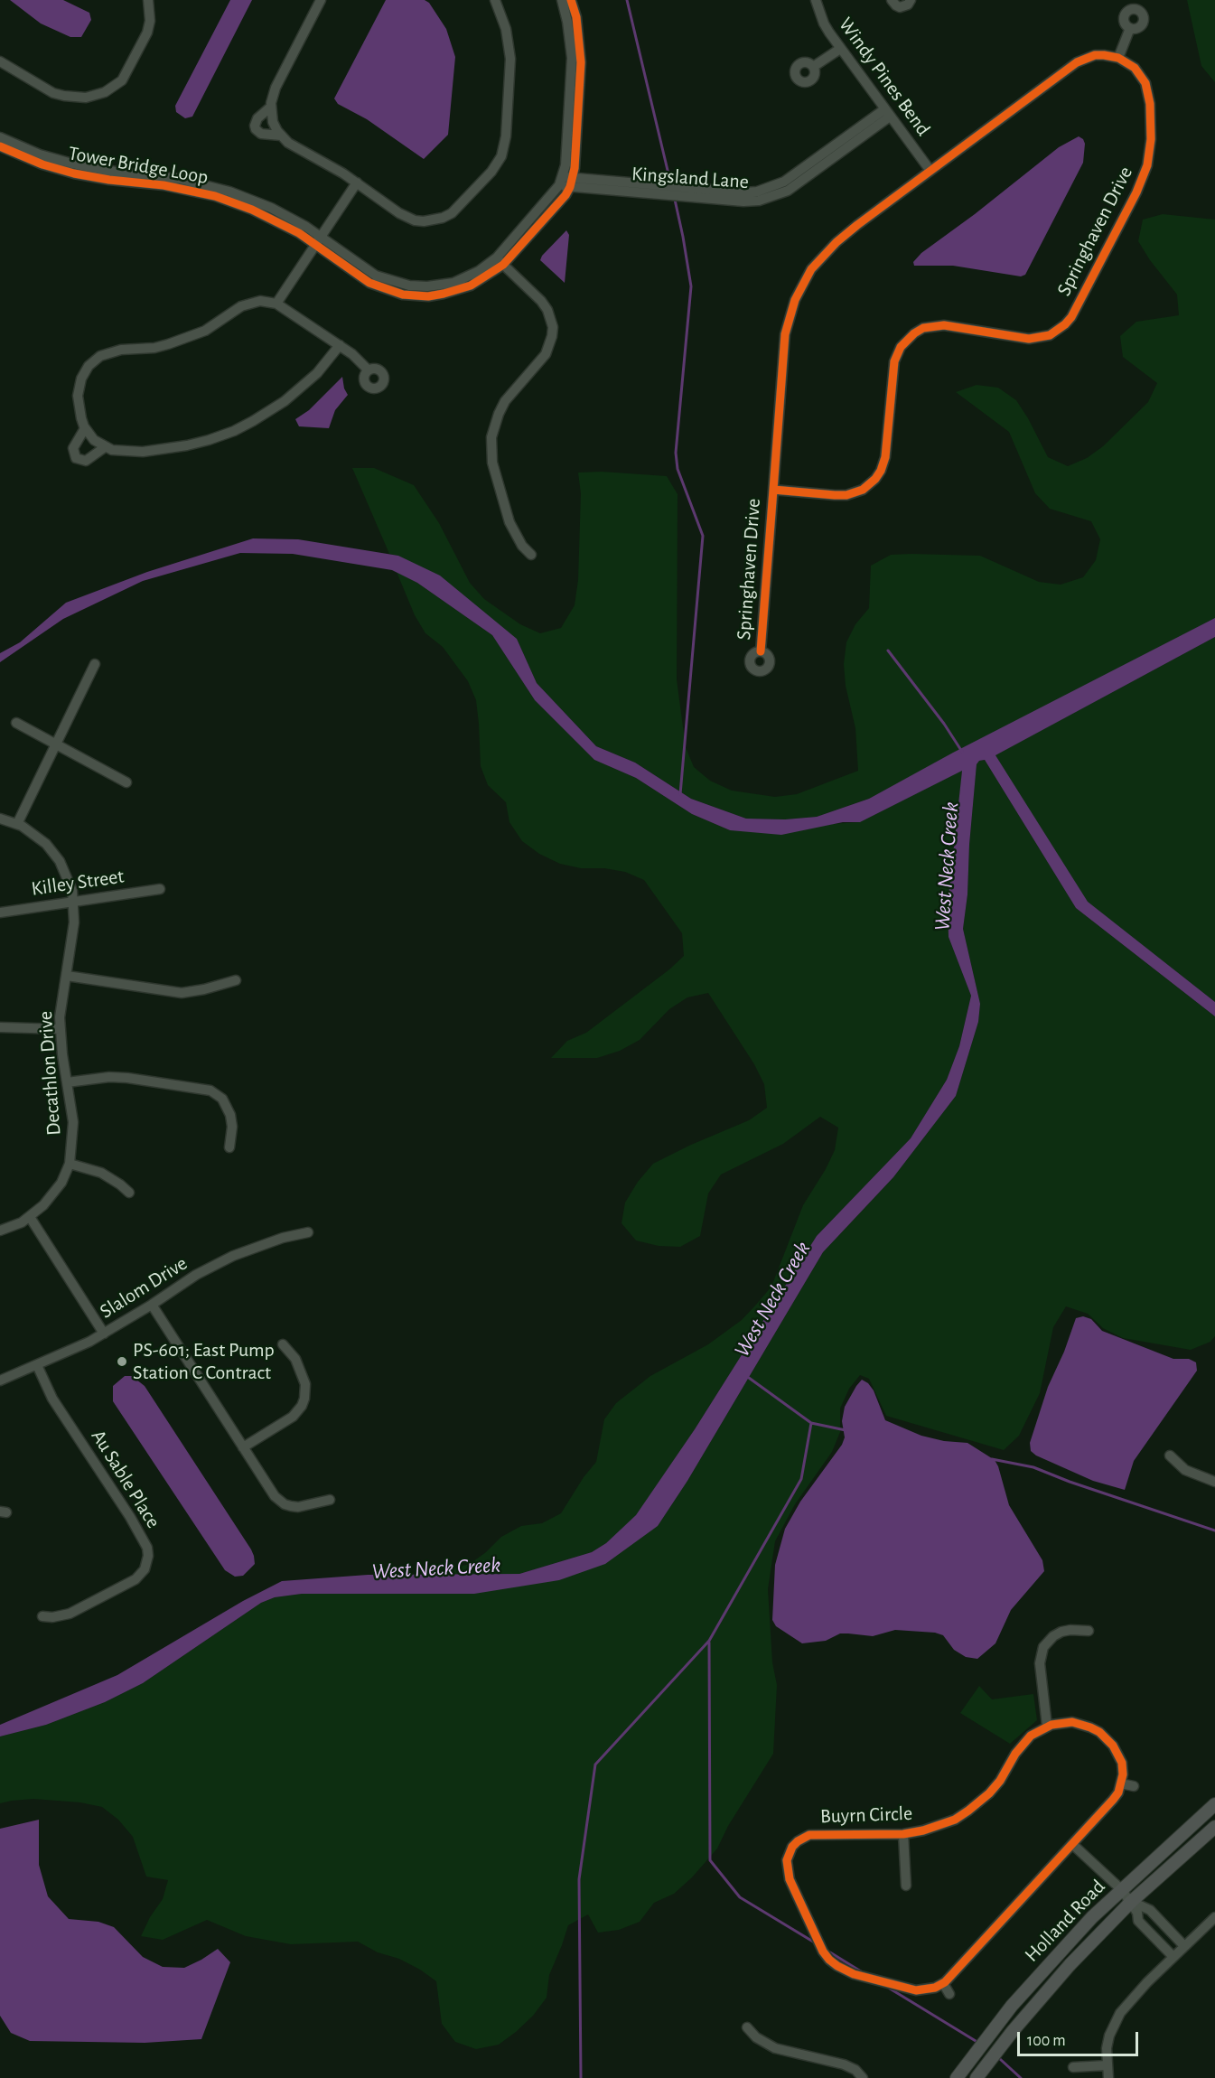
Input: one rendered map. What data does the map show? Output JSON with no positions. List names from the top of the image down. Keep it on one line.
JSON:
{"streets":{"main road":["Holland Road"],"street":["Windy Pines Bend","Tower Bridge Loop","Kingsland Lane","Springhaven Drive","Killey Street","Decathlon Drive","Slalom Drive","Au Sable Place","Buyrn Circle"]},"crossings":[["Windy Pines Bend","Kingsland Lane"],["Windy Pines Bend","Springhaven Drive"],["Tower Bridge Loop","Kingsland Lane"],["Killey Street","Decathlon Drive"],["Slalom Drive","Au Sable Place"]],"water":["West Neck Creek"],"places":["PS-601; East Pump Station C Contract"],"scale_bar":"100 m"}
